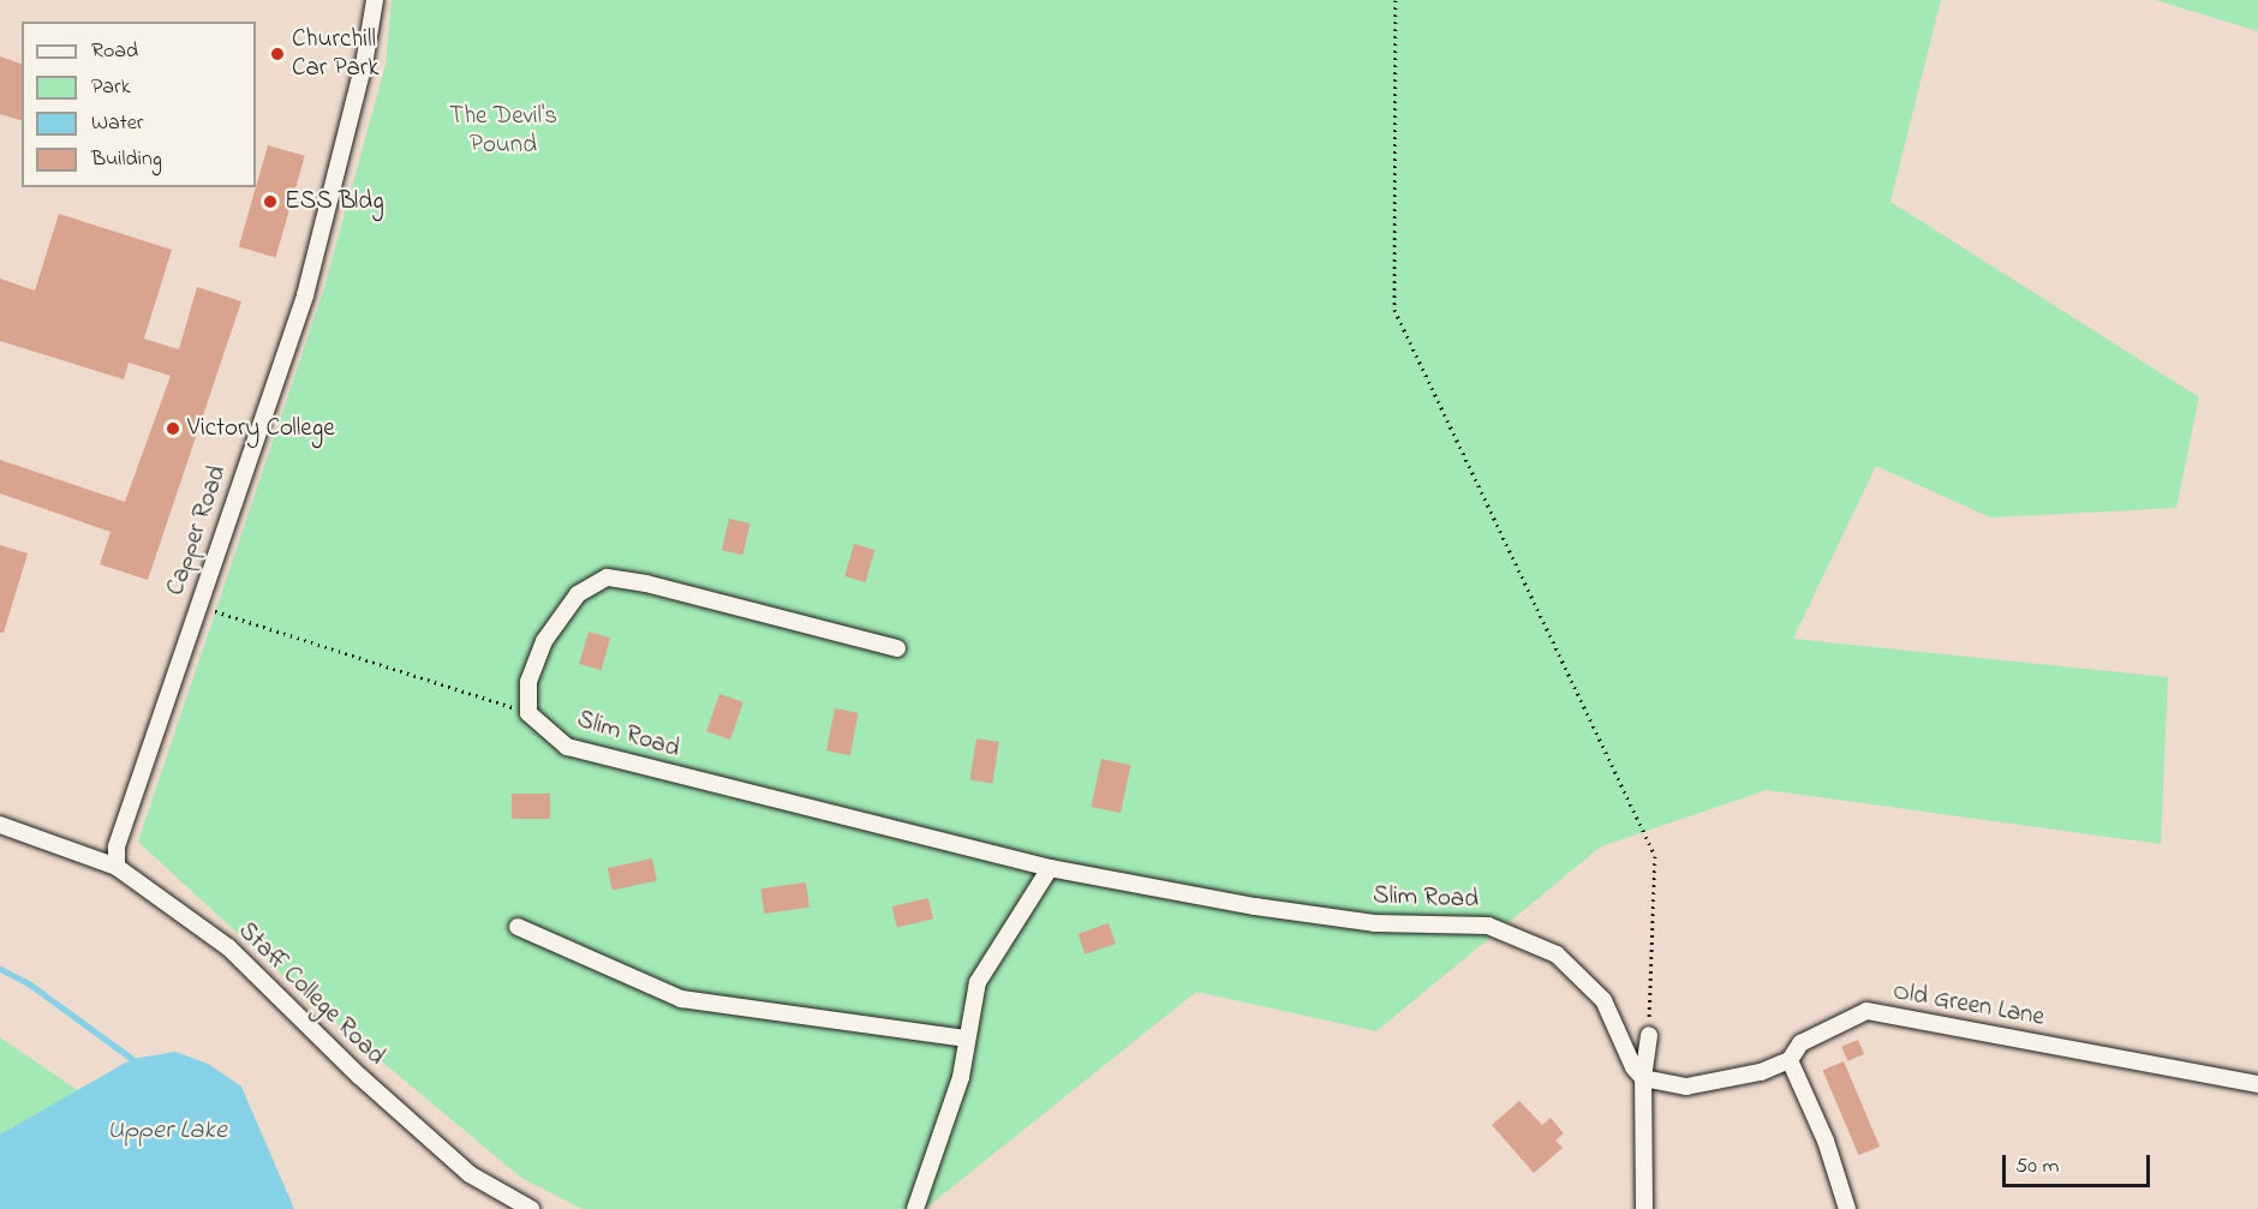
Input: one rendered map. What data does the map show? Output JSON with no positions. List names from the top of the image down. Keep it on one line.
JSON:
{"streets":{"street":["Capper Road","Slim Road","Staff College Road","Old Green Lane"]},"crossings":[["Capper Road","Staff College Road"],["Slim Road","Old Green Lane"]],"water":["Upper Lake"],"parks":["The Devil's Pound"],"places":["Churchill Car Park","ESS Bldg","Victory College"],"legend":["Road","Park","Water","Building"],"scale_bar":"50 m"}
